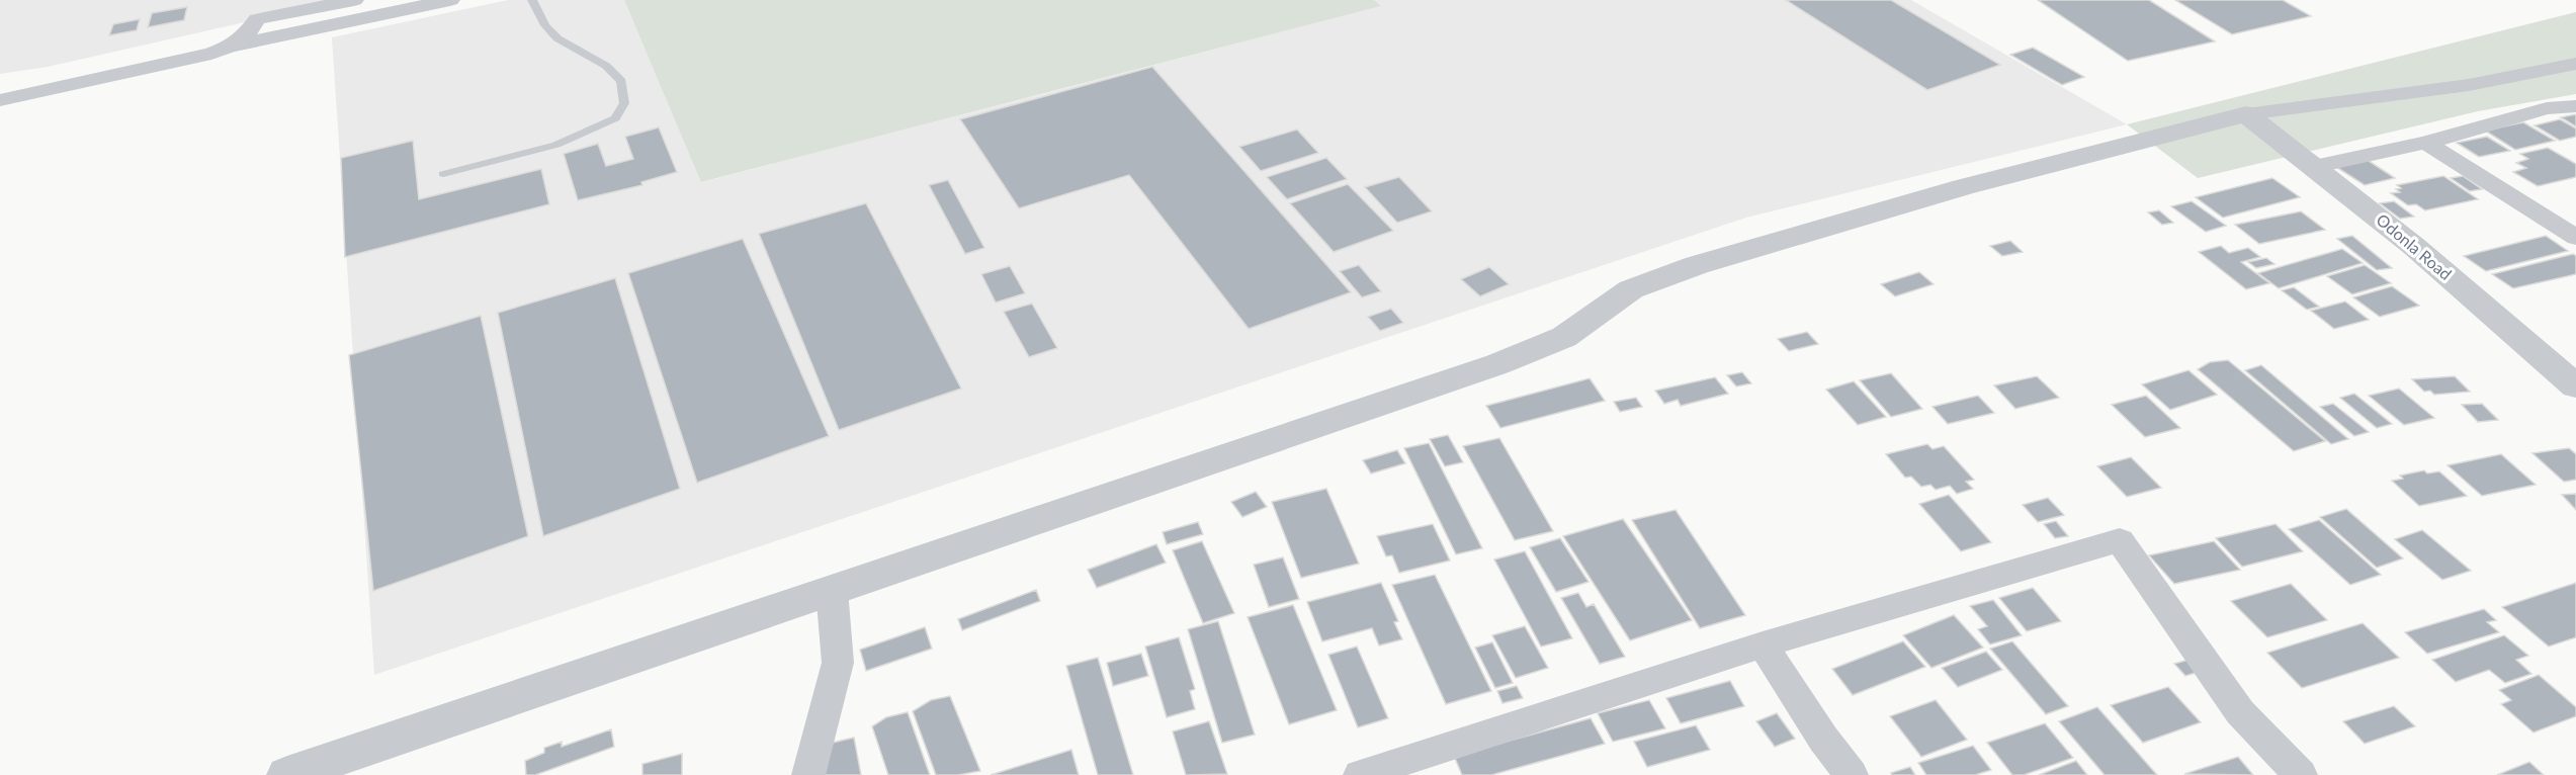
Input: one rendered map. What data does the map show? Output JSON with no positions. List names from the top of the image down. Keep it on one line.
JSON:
{"streets":{"street":["Odonla Road"]}}
